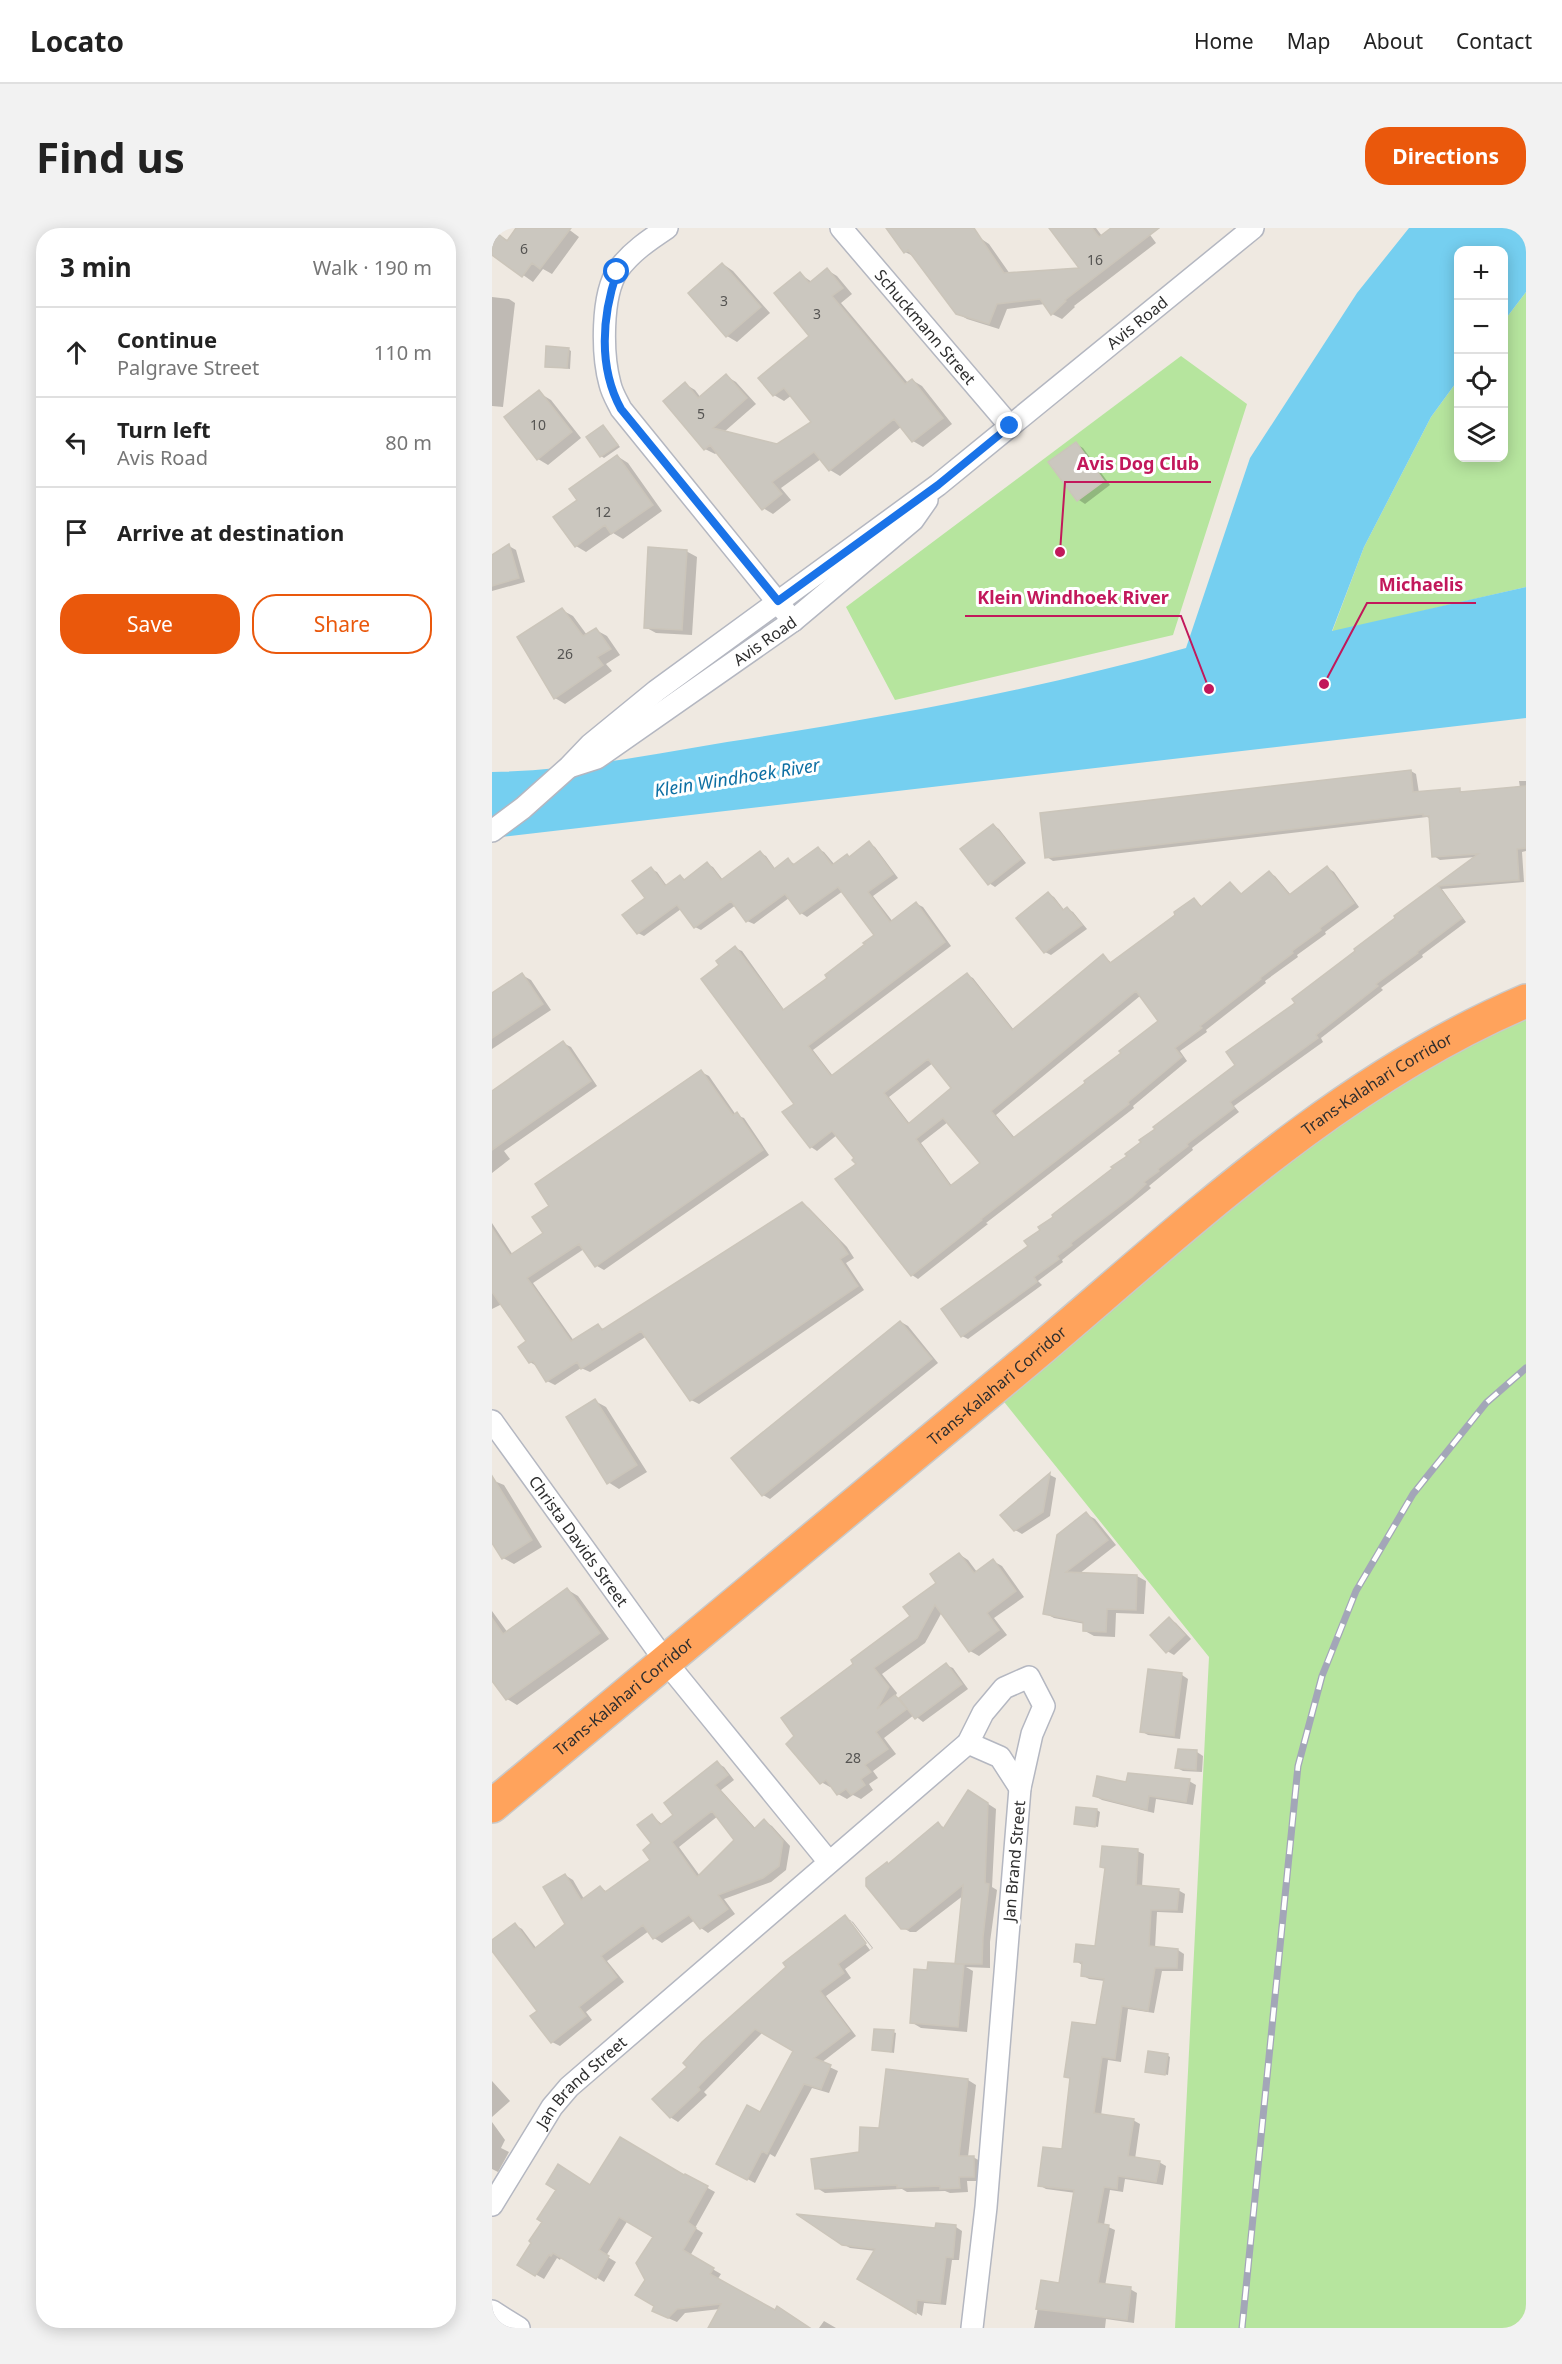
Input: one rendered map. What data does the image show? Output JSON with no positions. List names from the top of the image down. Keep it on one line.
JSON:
{"streets":{"highway":["Trans-Kalahari Corridor"],"street":["Avis Road","Schuckmann Street","Christa Davids Street","Jan Brand Street"]},"crossings":[["Avis Road","Schuckmann Street"],["Trans-Kalahari Corridor","Christa Davids Street"]],"water":["Klein Windhoek River"],"places":["Avis Dog Club","Michaelis","Klein Windhoek River"],"house_numbers":["6","16","3","3","5","10","12","26","28"],"page":{"header":"Locato","nav":["Home","Map","About","Contact"],"buttons":["Directions",["Save","Share"]],"title":"Find us","heading":["3 min","Walk · 190 m"],"map_buttons":["+","−"],"list":[["Continue","Palgrave Street","110 m"],["Turn left","Avis Road","80 m"],"Arrive at destination"]}}
